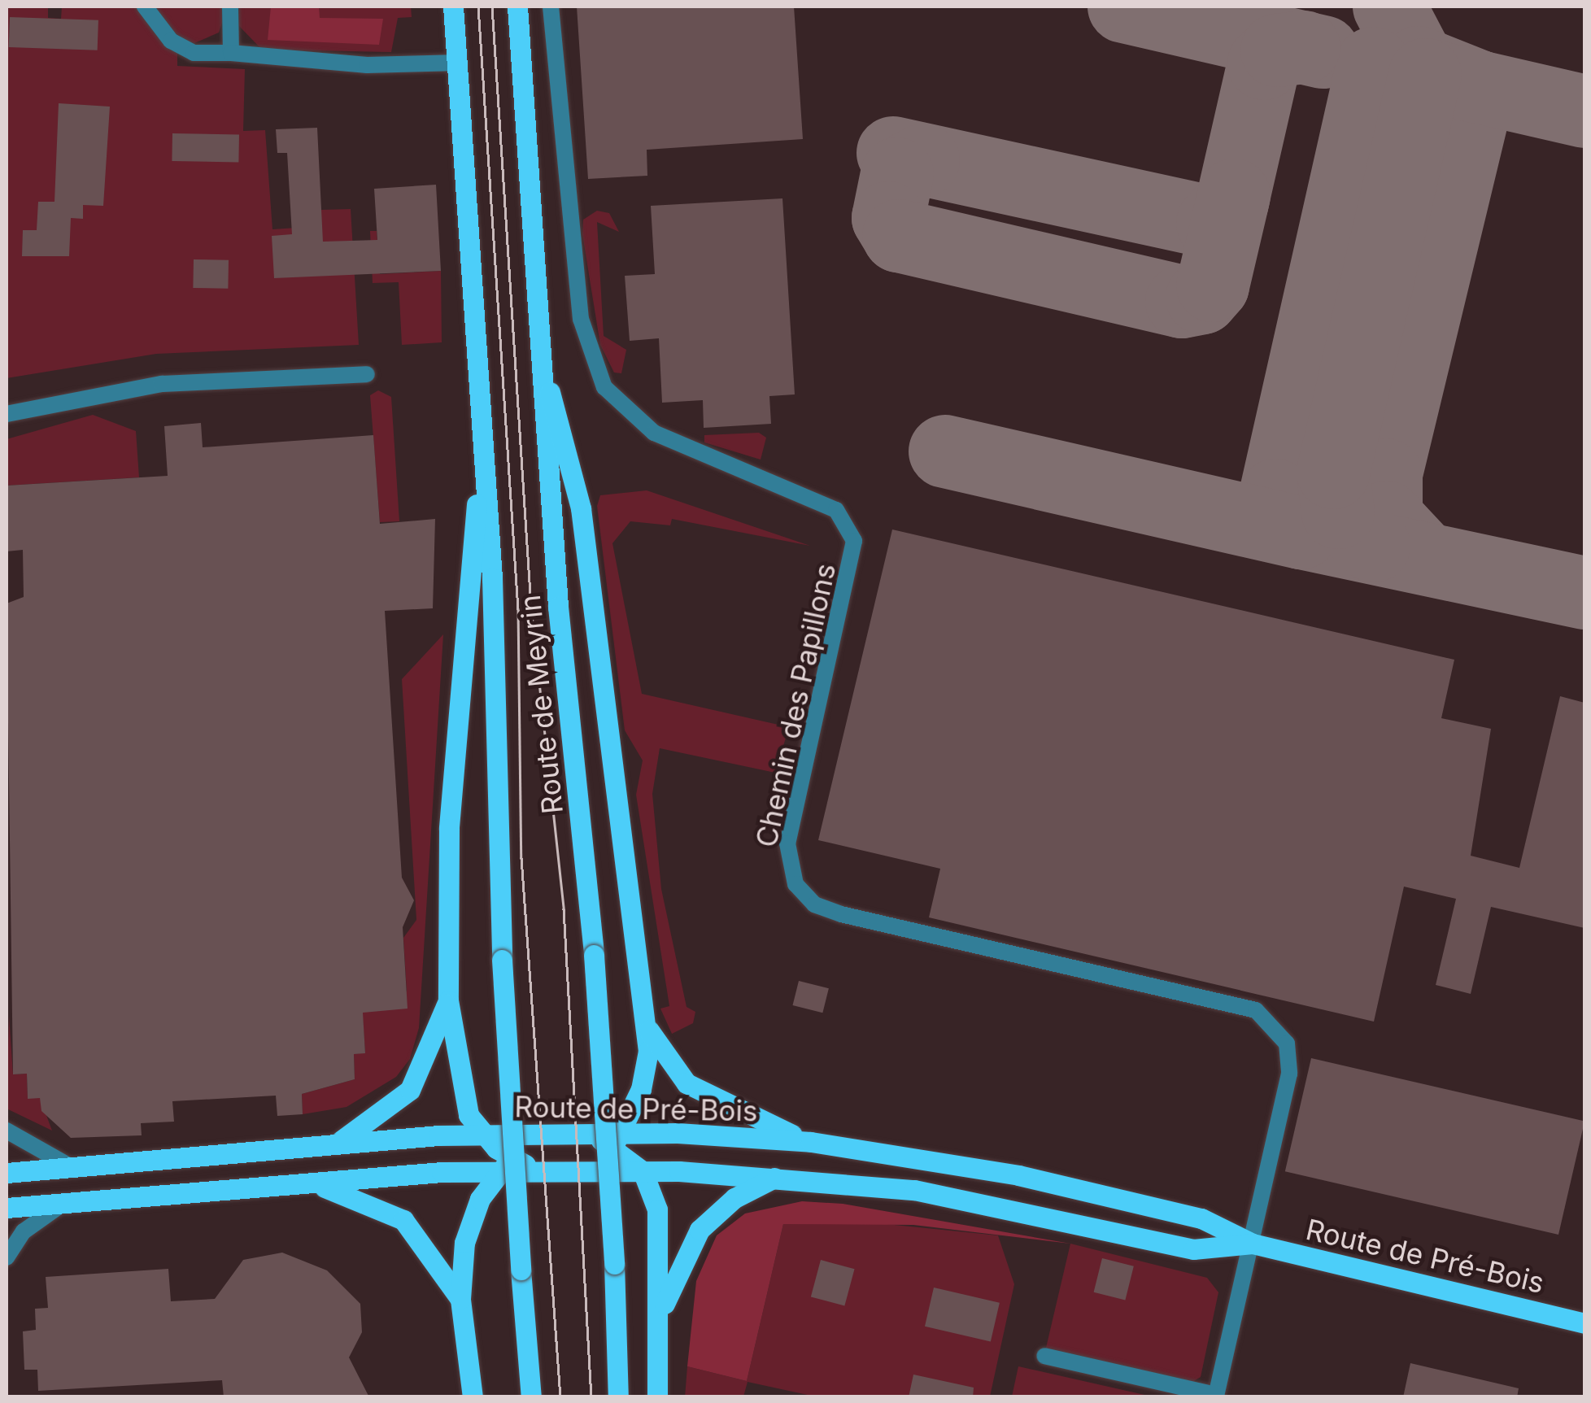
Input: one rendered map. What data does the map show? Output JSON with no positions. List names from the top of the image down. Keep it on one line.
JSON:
{"streets":{"main road":["Route de Meyrin","Route de Pré-Bois"],"street":["Chemin des Papillons"]},"crossings":[["Chemin des Papillons","Route de Pré-Bois"]]}
